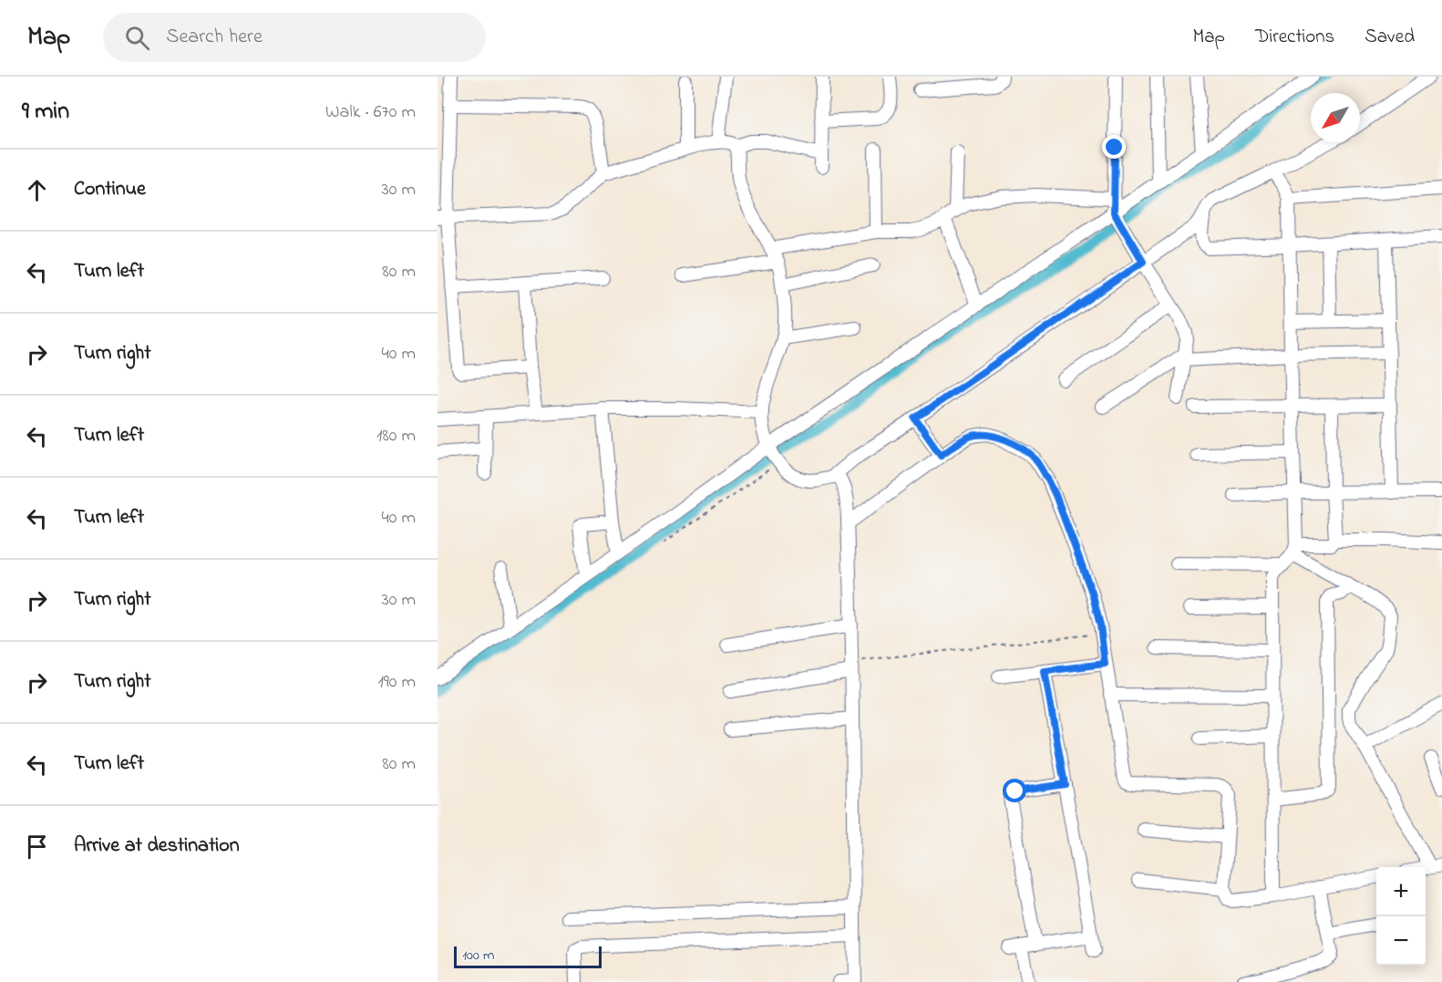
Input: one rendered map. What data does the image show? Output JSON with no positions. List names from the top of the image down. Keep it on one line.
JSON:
{"scale_bar":"100 m","north":"bottom left","page":{"header":"Map","search":"Search here","nav":["Map","Directions","Saved"],"heading":["9 min","Walk · 670 m"],"list":[["Continue","30 m"],["Turn left","80 m"],["Turn right","40 m"],["Turn left","180 m"],["Turn left","40 m"],["Turn right","30 m"],["Turn right","190 m"],["Turn left","80 m"],"Arrive at destination"],"map_buttons":["+","−"],"scale":"100 m"}}
